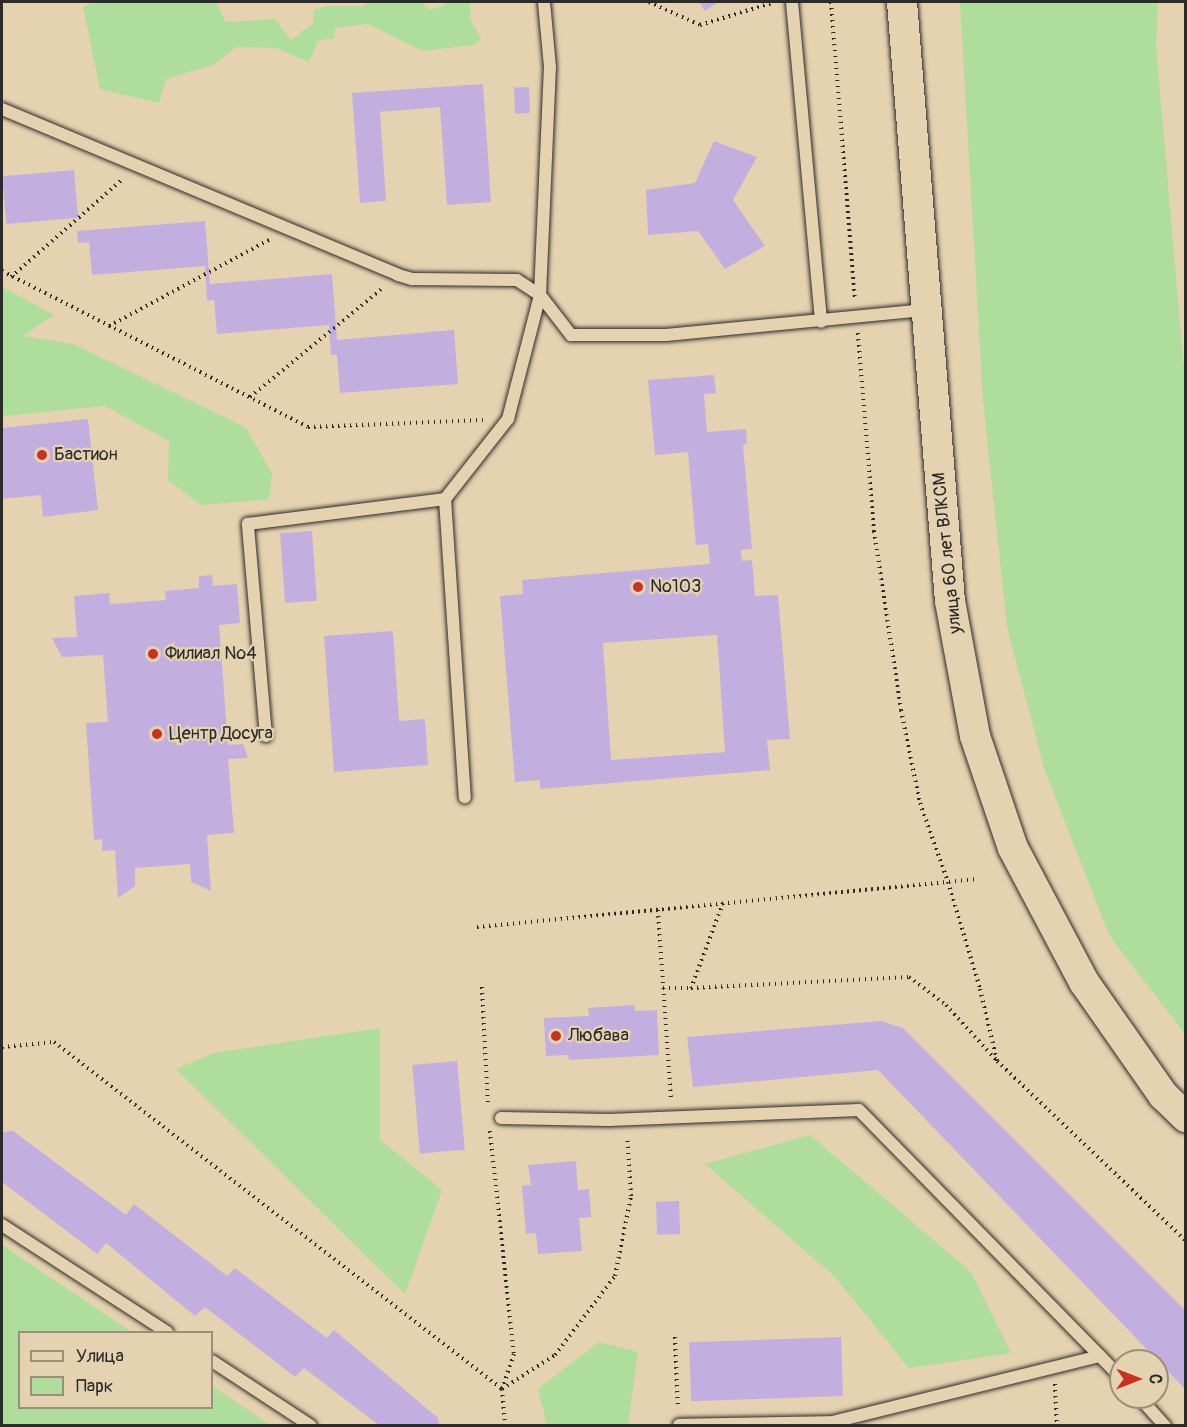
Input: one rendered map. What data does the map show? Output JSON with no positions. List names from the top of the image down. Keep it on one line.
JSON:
{"streets":{"street":["улица 60 лет ВЛКСМ"]},"places":["Бастион","№103","Филиал №4","Центр Досуга","Любава"],"legend":["Улица","Парк"],"north":"right"}
